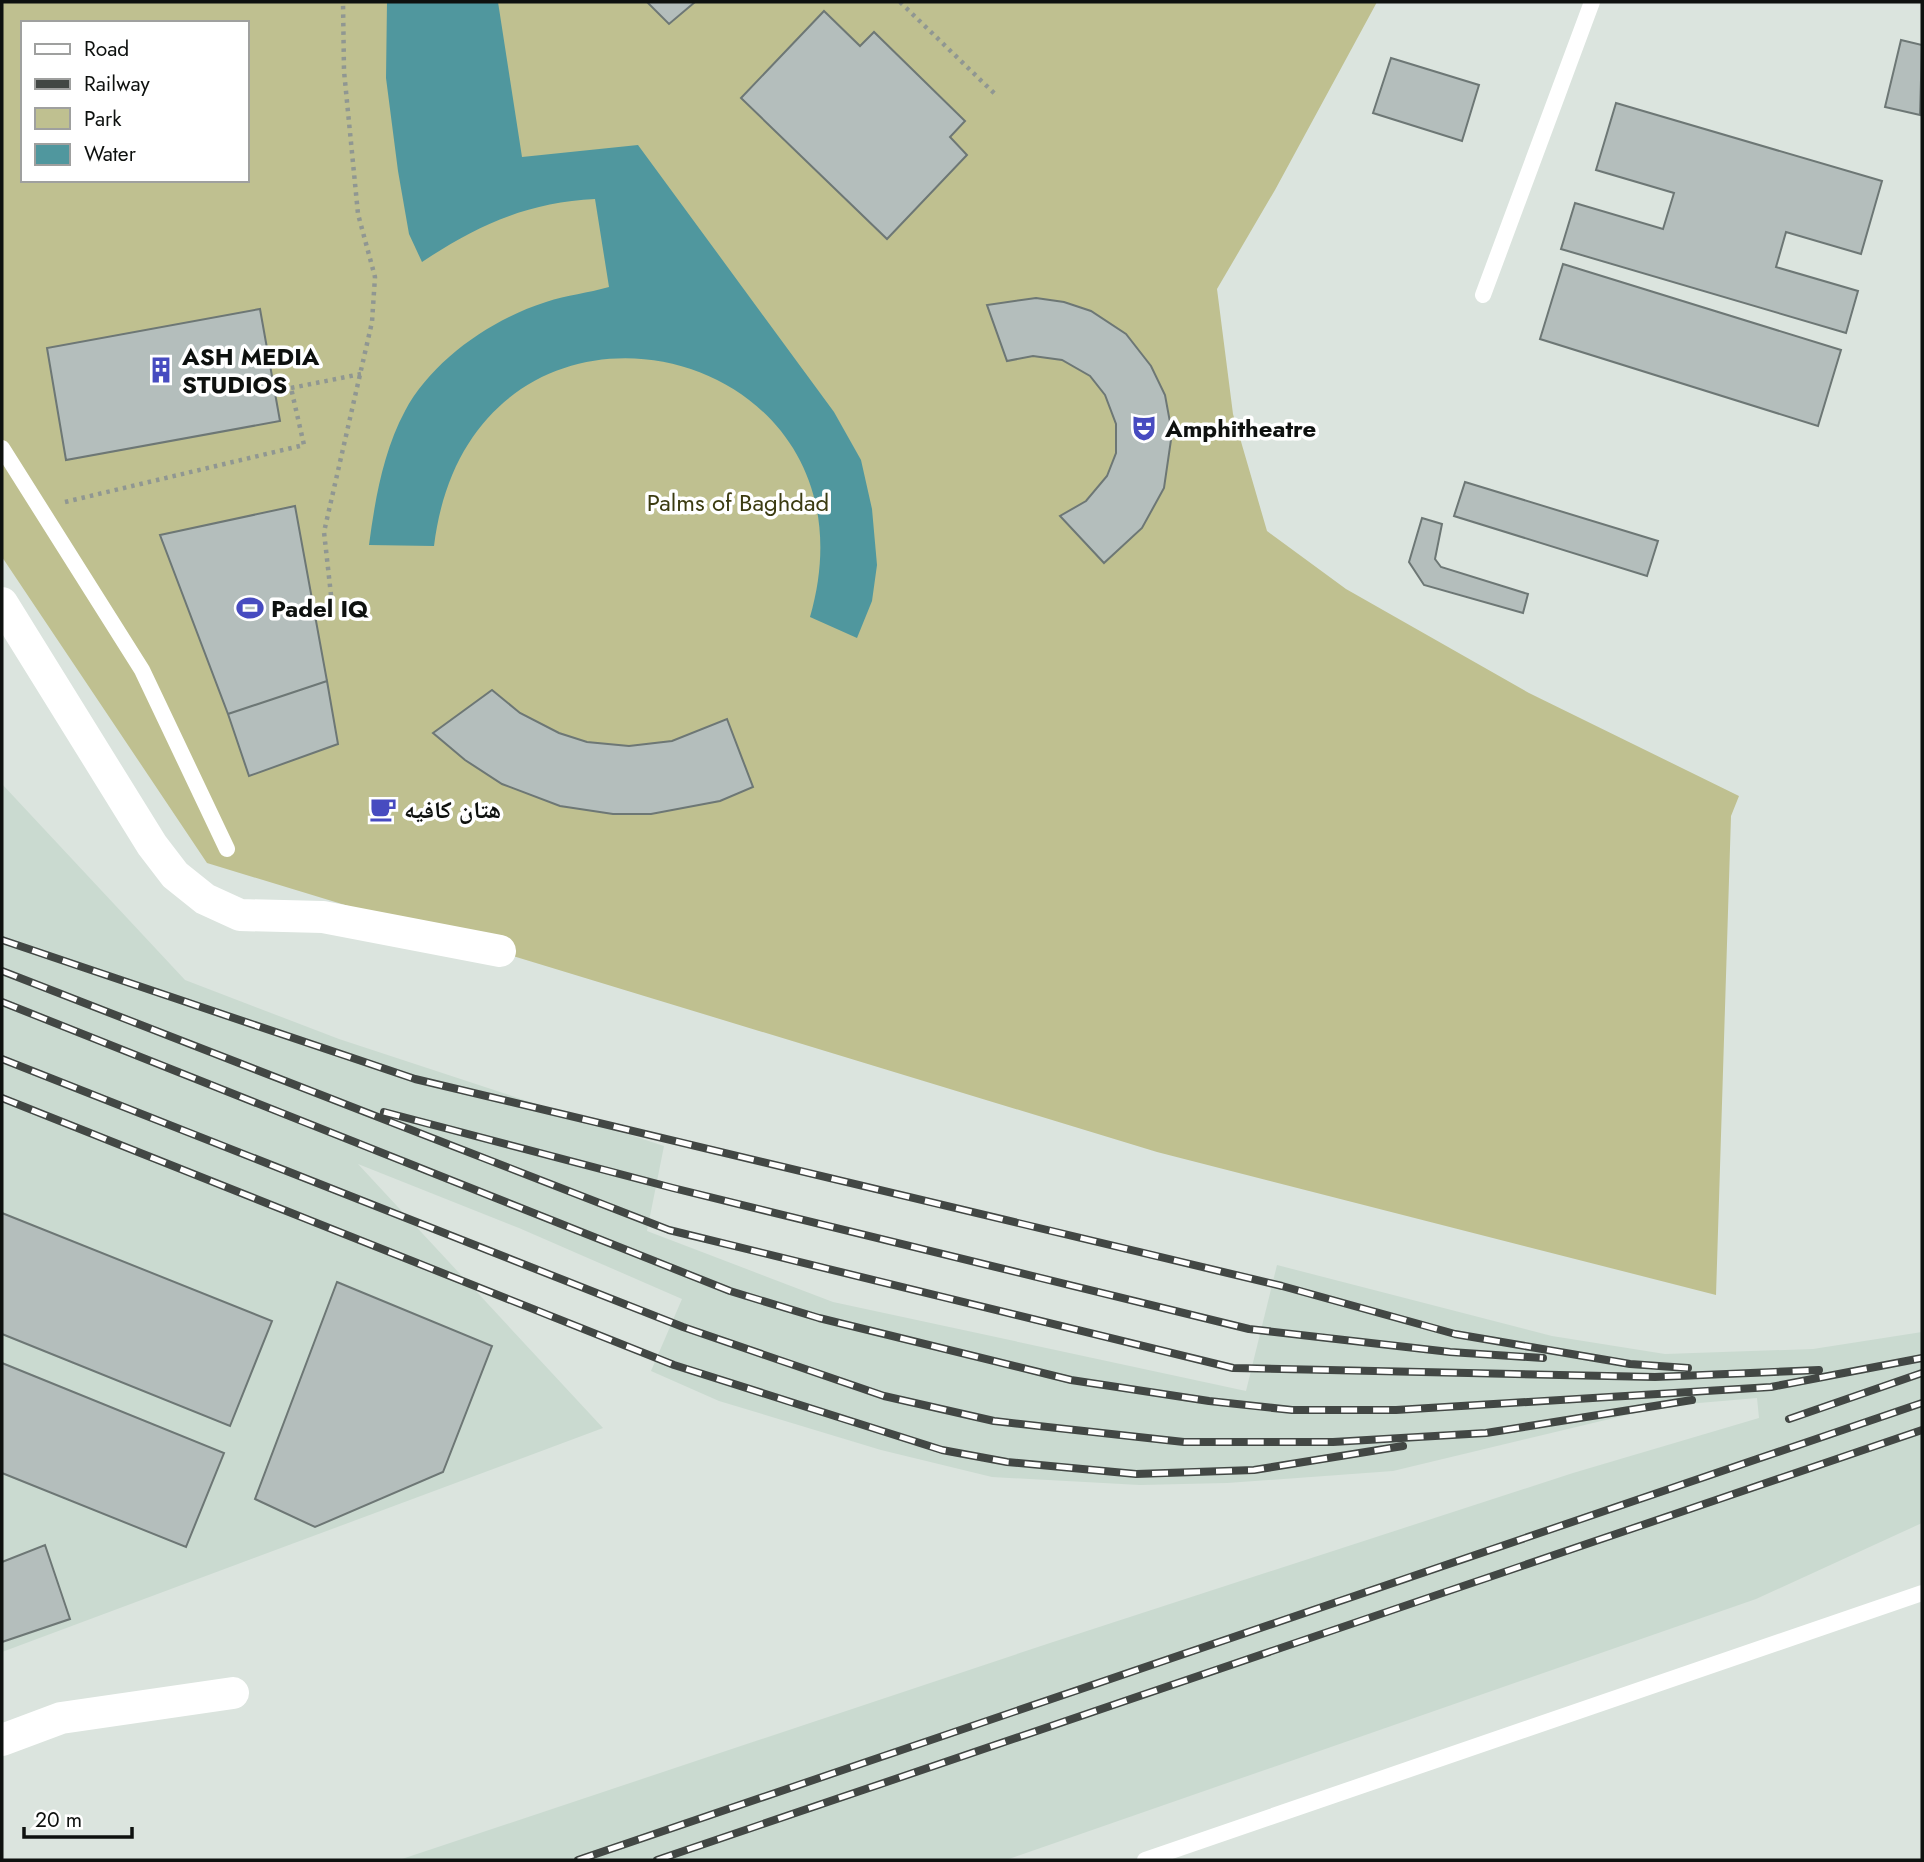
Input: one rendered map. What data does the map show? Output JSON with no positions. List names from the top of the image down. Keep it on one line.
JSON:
{"parks":["Palms of Baghdad"],"places":{"building":["ASH MEDIA STUDIOS"],"theatre":["Amphitheatre"],"sports":["Padel IQ"],"cafe":["هتان كافيه"]},"legend":["Road","Railway","Park","Water"],"scale_bar":"20 m"}
